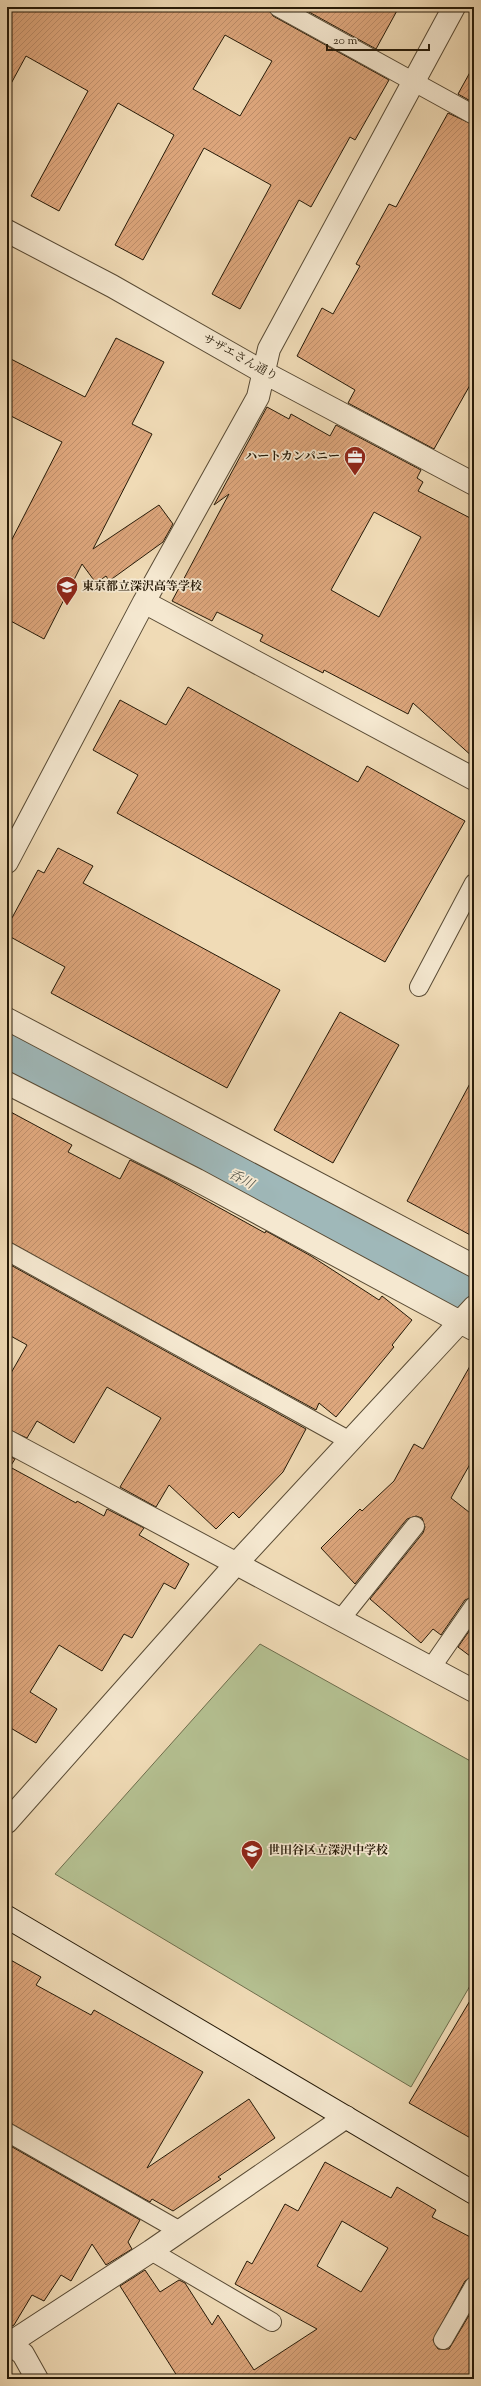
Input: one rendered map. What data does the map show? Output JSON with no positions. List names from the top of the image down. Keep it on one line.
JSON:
{"streets":{"street":["サザエさん通り"]},"water":["呑川"],"places":{"office":["ハートカンパニー"],"school or university":["東京都立深沢高等学校","世田谷区立深沢中学校"]},"scale_bar":"20 m"}
